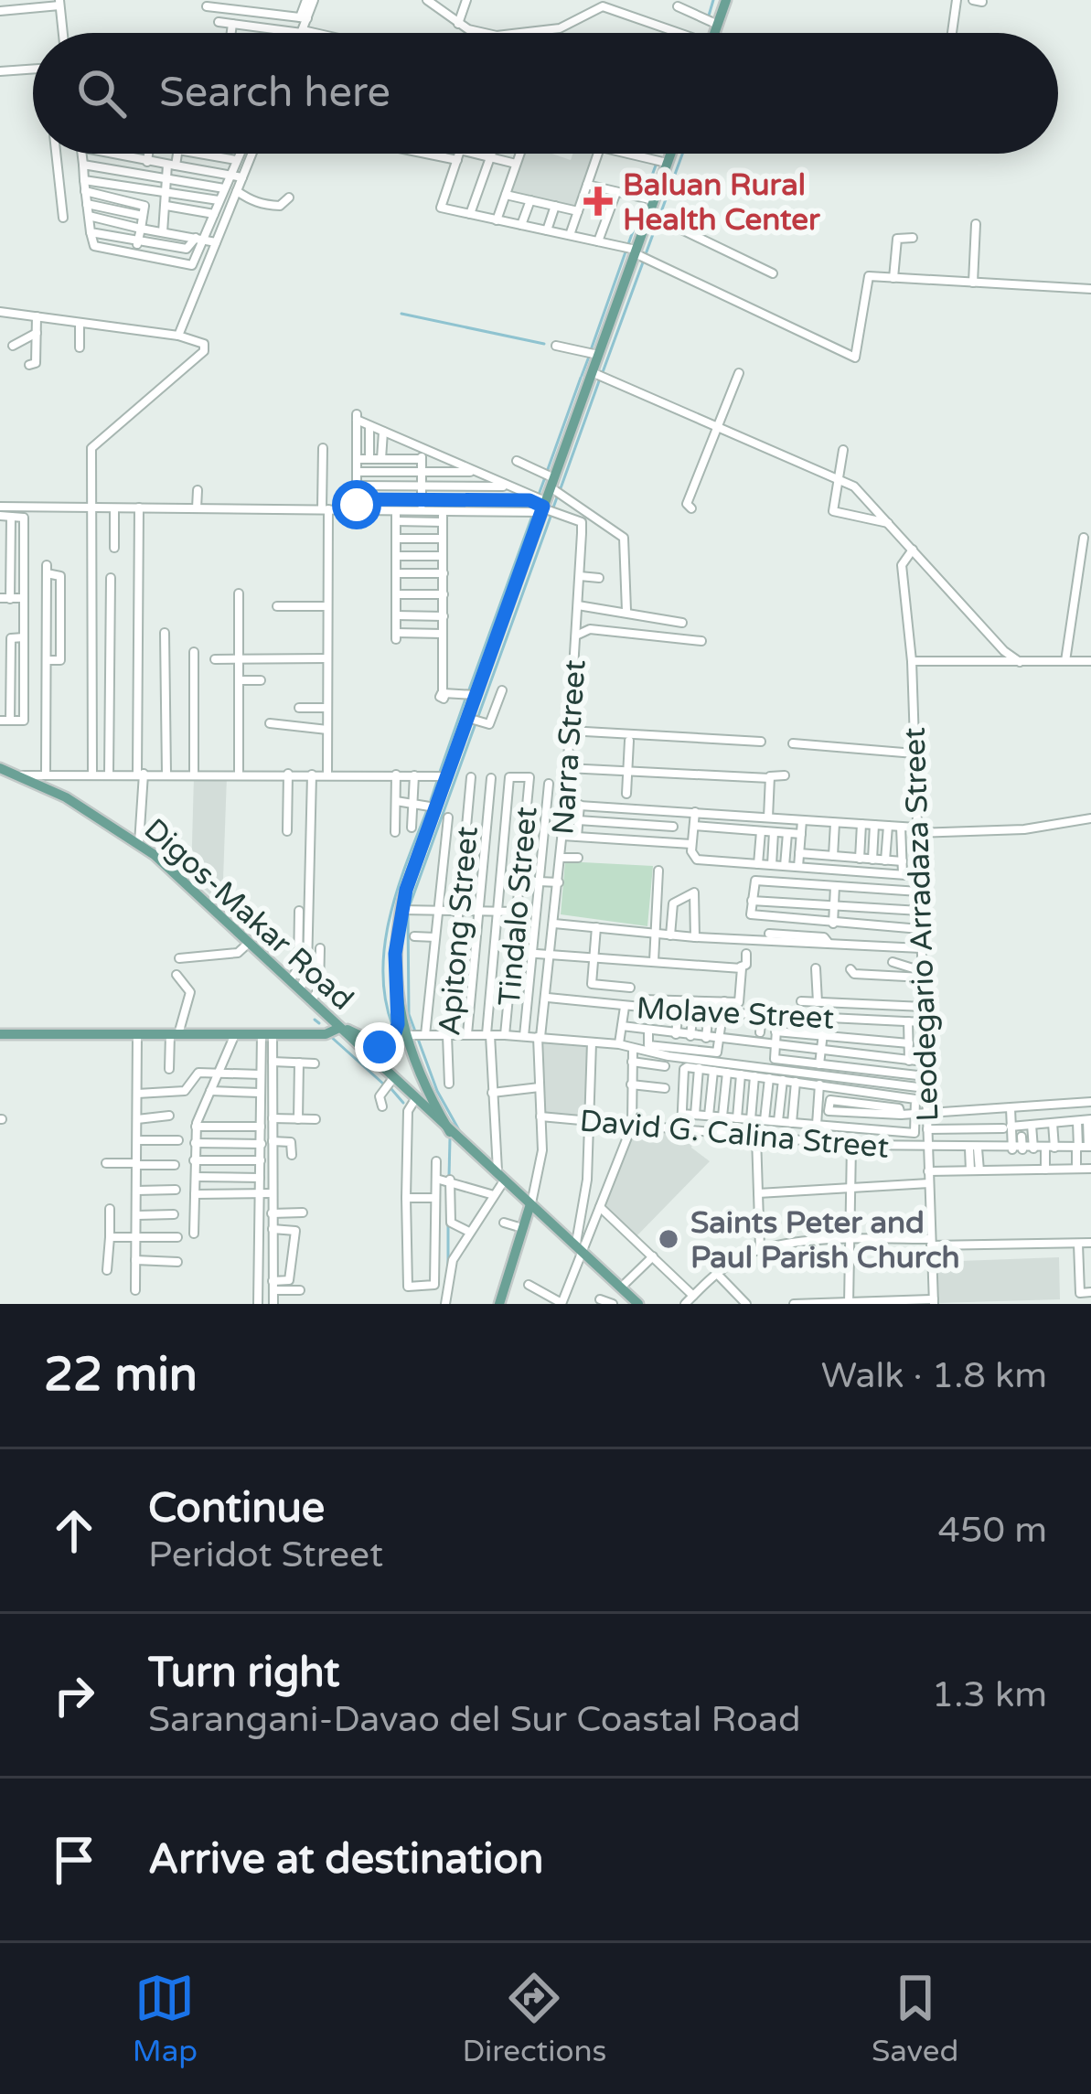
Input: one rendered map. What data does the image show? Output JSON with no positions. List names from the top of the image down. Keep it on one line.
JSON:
{"streets":{"main road":["Digos-Makar Road"],"street":["Narra Street","Tindalo Street","Leodegario Arradaza Street","Apitong Street","Molave Street","David G. Calina Street"]},"crossings":[["Narra Street","Digos-Makar Road"],["Narra Street","Molave Street"],["Narra Street","David G. Calina Street"],["Leodegario Arradaza Street","Molave Street"],["Leodegario Arradaza Street","David G. Calina Street"]],"places":{"health":["Baluan Rural Health Center"],"other":["Saints Peter and Paul Parish Church"]},"page":{"search":"Search here","heading":["22 min","Walk · 1.8 km"],"list":[["Continue","Peridot Street","450 m"],["Turn right","Sarangani-Davao del Sur Coastal Road","1.3 km"],"Arrive at destination"],"nav":["Map","Directions","Saved"]}}
